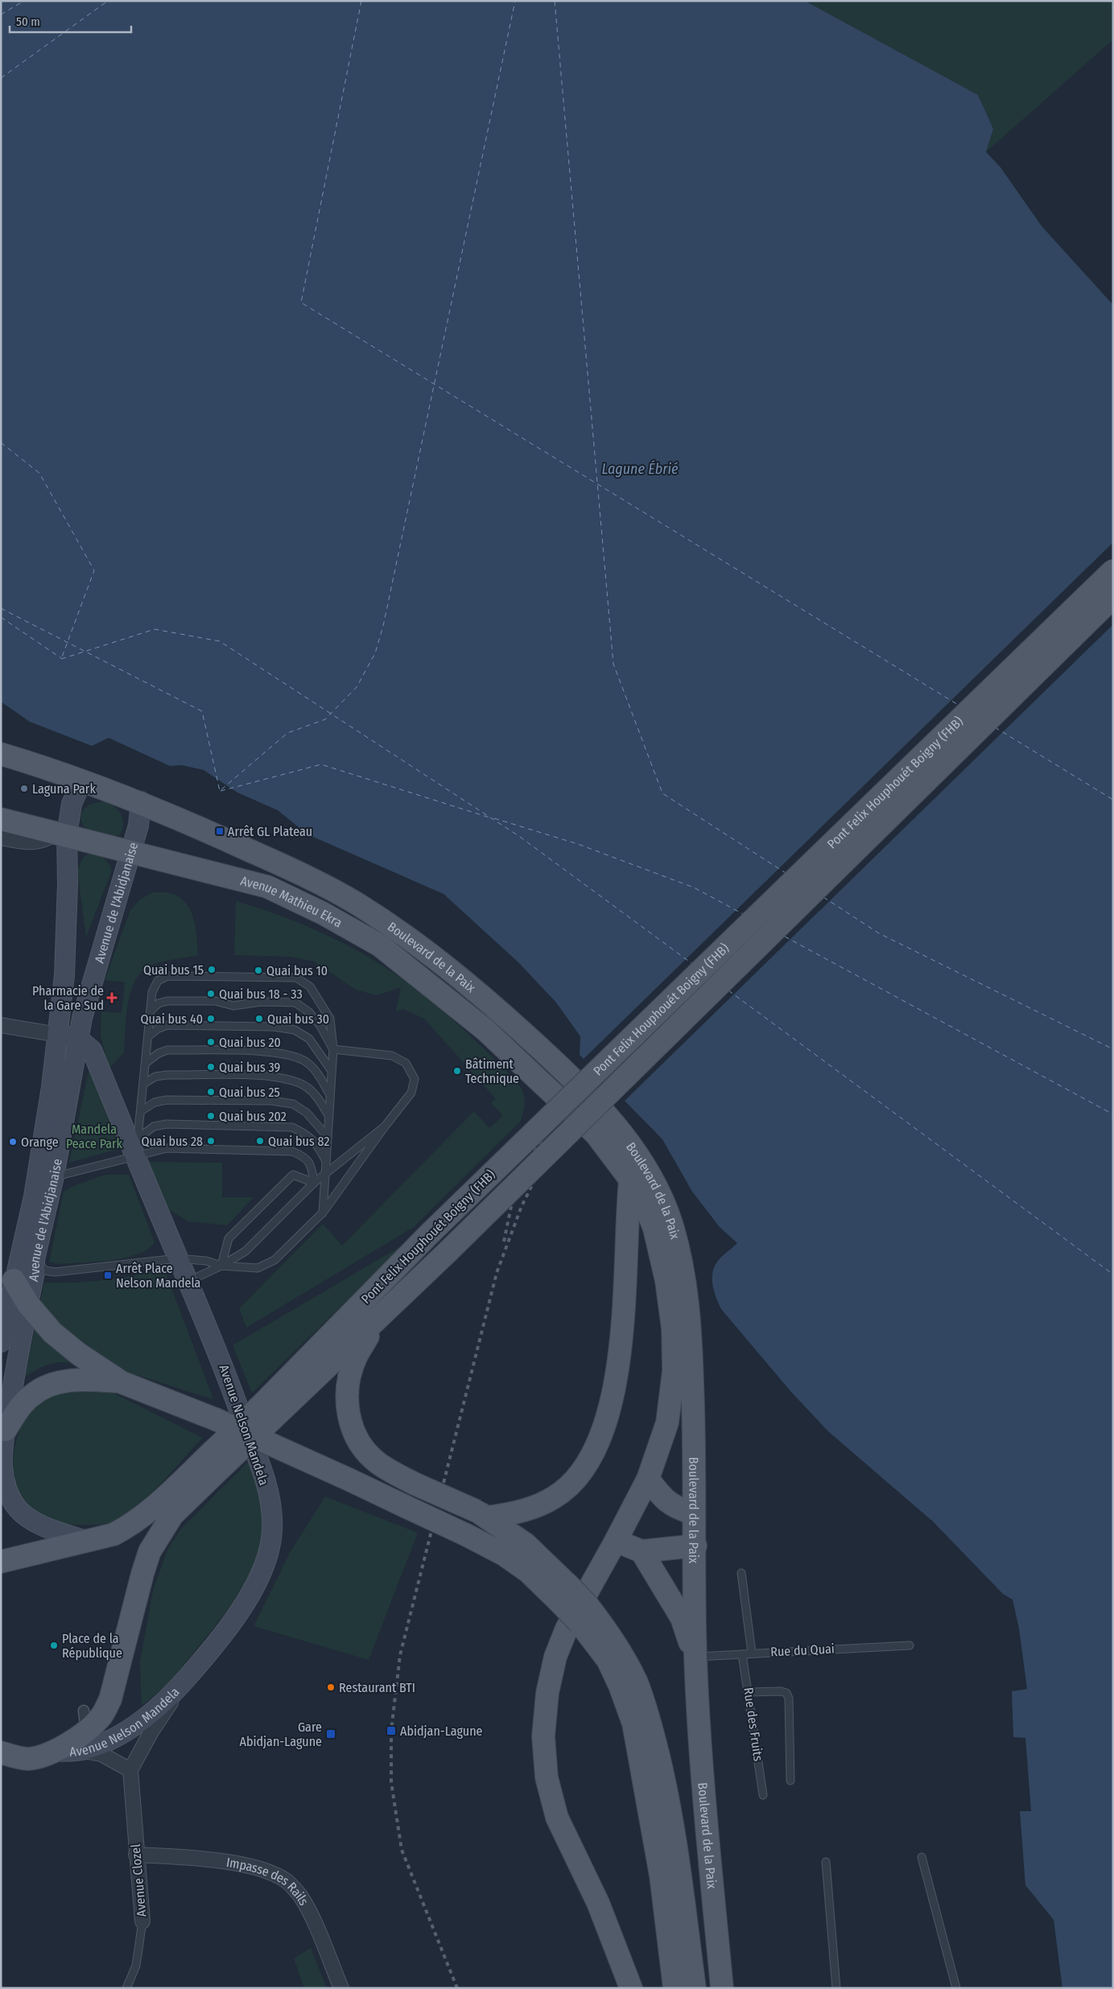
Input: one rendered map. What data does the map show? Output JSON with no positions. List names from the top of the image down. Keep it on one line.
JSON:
{"streets":{"main road":["Pont Felix Houphouét Boigny (FHB)","Avenue de l'Abidjanaise","Avenue Mathieu Ekra","Boulevard de la Paix","Avenue Nelson Mandela"],"street":["Avenue Clozel","Impasse des Rails"],"lane":["Rue du Quai","Rue des Fruits"]},"crossings":[["Avenue de l'Abidjanaise","Avenue Mathieu Ekra"],["Avenue de l'Abidjanaise","Boulevard de la Paix"],["Avenue de l'Abidjanaise","Avenue Nelson Mandela"],["Avenue Mathieu Ekra","Boulevard de la Paix"],["Boulevard de la Paix","Rue du Quai"],["Rue du Quai","Rue des Fruits"],["Avenue Clozel","Impasse des Rails"]],"water":["Lagune Ébrié"],"parks":["Mandela Peace Park"],"places":{"other":["Laguna Park","Quai bus 15","Quai bus 10","Quai bus 18 - 33","Quai bus 40","Quai bus 30","Quai bus 20","Quai bus 39","Bâtiment Technique","Quai bus 25","Quai bus 202","Quai bus 28","Quai bus 82","Orange","Place de la République","Restaurant BTI"],"transit":["Arrêt GL Plateau","Arrêt Place Nelson Mandela","Abidjan-Lagune","Gare Abidjan-Lagune"],"health":["Pharmacie de la Gare Sud"]},"scale_bar":"50 m"}
